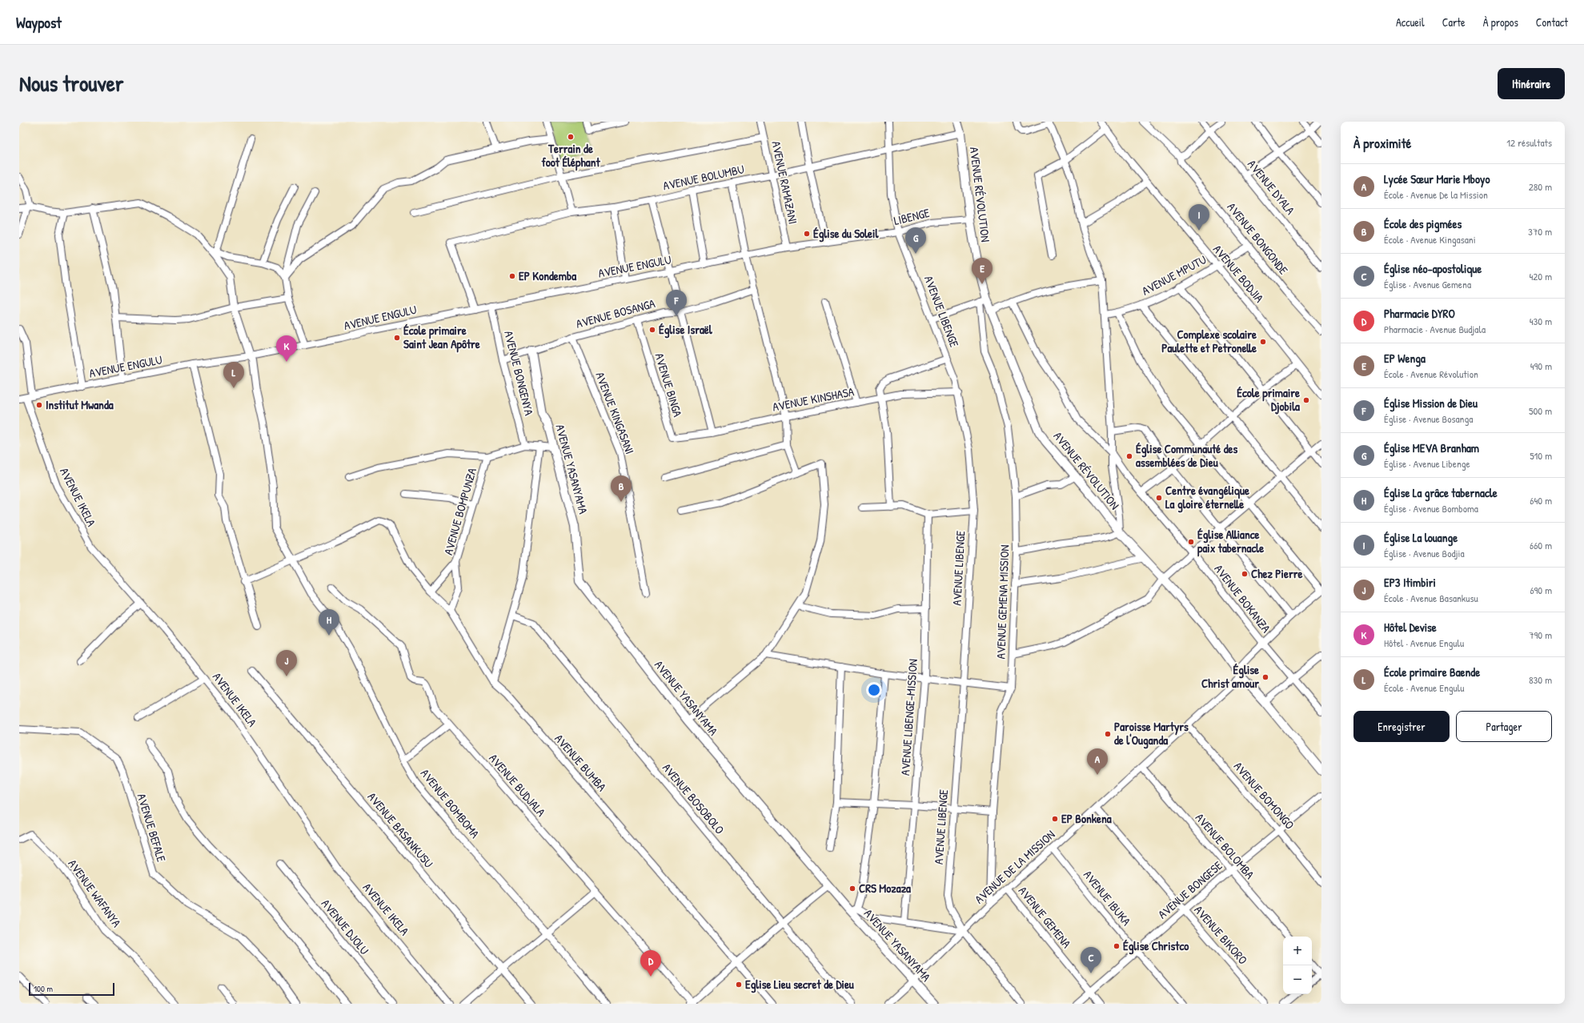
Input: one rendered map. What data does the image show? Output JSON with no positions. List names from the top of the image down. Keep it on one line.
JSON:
{"streets":{"street":["AVENUE BOLUMBU","AVENUE RAMAZANI","AVENUE DYALA","AVENUE RÉVOLUTION","LIBENGE","AVENUE BONGONDE","AVENUE ENGULU","AVENUE BODJIA","AVENUE MPUTU","AVENUE LIBENGE","AVENUE BOSANGA","AVENUE BONGENYA","AVENUE BINGA","AVENUE KINSHASA","AVENUE KINGASANI","AVENUE YASANYAMA","AVENUE IKELA","AVENUE BOMPUNZA","AVENUE BOKANZA","AVENUE GEMENA MISSION","AVENUE LIBENGE-MISSION","AVENUE BUMBA","AVENUE BUDJALA","AVENUE BOMONGO","AVENUE BOSOBOLO","AVENUE BOMBOMA","AVENUE BEFALE","AVENUE BASANKUSU","AVENUE BOLOMBA","AVENUE DE LA MISSION","AVENUE BONGESE","AVENUE WAFANYA","AVENUE IBUKA","AVENUE GEMENA","AVENUE DJOLU","AVENUE BIKORO"]},"crossings":[["AVENUE BOLUMBU","AVENUE RAMAZANI"],["AVENUE BOLUMBU","AVENUE RÉVOLUTION"],["AVENUE BOLUMBU","AVENUE ENGULU"],["AVENUE BOLUMBU","AVENUE LIBENGE"],["AVENUE RAMAZANI","LIBENGE"],["AVENUE RÉVOLUTION","LIBENGE"],["AVENUE RÉVOLUTION","AVENUE GEMENA MISSION"],["AVENUE RÉVOLUTION","AVENUE DE LA MISSION"],["LIBENGE","AVENUE ENGULU"],["LIBENGE","AVENUE LIBENGE"],["AVENUE BONGONDE","AVENUE MPUTU"],["AVENUE ENGULU","AVENUE BONGENYA"],["AVENUE ENGULU","AVENUE IKELA"],["AVENUE ENGULU","AVENUE BOMBOMA"],["AVENUE BODJIA","AVENUE MPUTU"],["AVENUE LIBENGE","AVENUE KINSHASA"],["AVENUE LIBENGE","AVENUE DE LA MISSION"],["AVENUE BOSANGA","AVENUE BONGENYA"],["AVENUE BOSANGA","AVENUE BINGA"],["AVENUE BOSANGA","AVENUE KINGASANI"],["AVENUE BOSANGA","AVENUE YASANYAMA"],["AVENUE BINGA","AVENUE KINSHASA"],["AVENUE YASANYAMA","AVENUE DE LA MISSION"],["AVENUE BOMPUNZA","AVENUE BUMBA"],["AVENUE GEMENA MISSION","AVENUE DE LA MISSION"],["AVENUE BUMBA","AVENUE BOMBOMA"],["AVENUE BOMONGO","AVENUE DE LA MISSION"],["AVENUE BOMONGO","AVENUE BONGESE"],["AVENUE BOLOMBA","AVENUE DE LA MISSION"],["AVENUE BOLOMBA","AVENUE BONGESE"],["AVENUE DE LA MISSION","AVENUE IBUKA"],["AVENUE DE LA MISSION","AVENUE GEMENA"],["AVENUE DE LA MISSION","AVENUE BIKORO"],["AVENUE BONGESE","AVENUE IBUKA"],["AVENUE BONGESE","AVENUE GEMENA"],["AVENUE BONGESE","AVENUE BIKORO"]],"places":["Terrain de foot Éléphant","Église du Soleil","EP Kondemba","Église Israël","École primaire Saint Jean Apôtre","Complexe scolaire Paulette et Petronelle","École primaire Djobila","Institut Mwanda","Église Communauté des assemblées de Dieu","Centre évangélique La gloire éternelle","Église Alliance paix tabernacle","Chez Pierre","Église Christ amour","Paroisse Martyrs de l'Ouganda","EP Bonkena","CRS Mozaza","Église Christco","Eglise Lieu secret de Dieu"],"scale_bar":"100 m","page":{"header":"Waypost","nav":["Accueil","Carte","À propos","Contact"],"title":"Nous trouver","buttons":["Itinéraire",["Enregistrer","Partager"]],"heading":["À proximité","12 résultats"],"list":[{"mark":"A","name":"Lycée Sœur Marie Mboyo","note":"École · Avenue De la Mission","value":"280 m"},{"mark":"B","name":"École des pigmées","note":"École · Avenue Kingasani","value":"370 m"},{"mark":"C","name":"Église néo-apostolique","note":"Église · Avenue Gemena","value":"420 m"},{"mark":"D","name":"Pharmacie DYRO","note":"Pharmacie · Avenue Budjala","value":"430 m"},{"mark":"E","name":"EP Wenga","note":"École · Avenue Révolution","value":"490 m"},{"mark":"F","name":"Église Mission de Dieu","note":"Église · Avenue Bosanga","value":"500 m"},{"mark":"G","name":"Église MEVA Branham","note":"Église · Avenue Libenge","value":"510 m"},{"mark":"H","name":"Église La grâce tabernacle","note":"Église · Avenue Bomboma","value":"640 m"},{"mark":"I","name":"Église La louange","note":"Église · Avenue Bodjia","value":"660 m"},{"mark":"J","name":"EP3 Itimbiri","note":"École · Avenue Basankusu","value":"690 m"},{"mark":"K","name":"Hôtel Devise","note":"Hôtel · Avenue Engulu","value":"790 m"},{"mark":"L","name":"École primaire Baende","note":"École · Avenue Engulu","value":"830 m"}],"pins":["I","G","E","F","K","L","B","H","J","A","C","D"],"map_buttons":["+","−"],"scale":"100 m"}}
